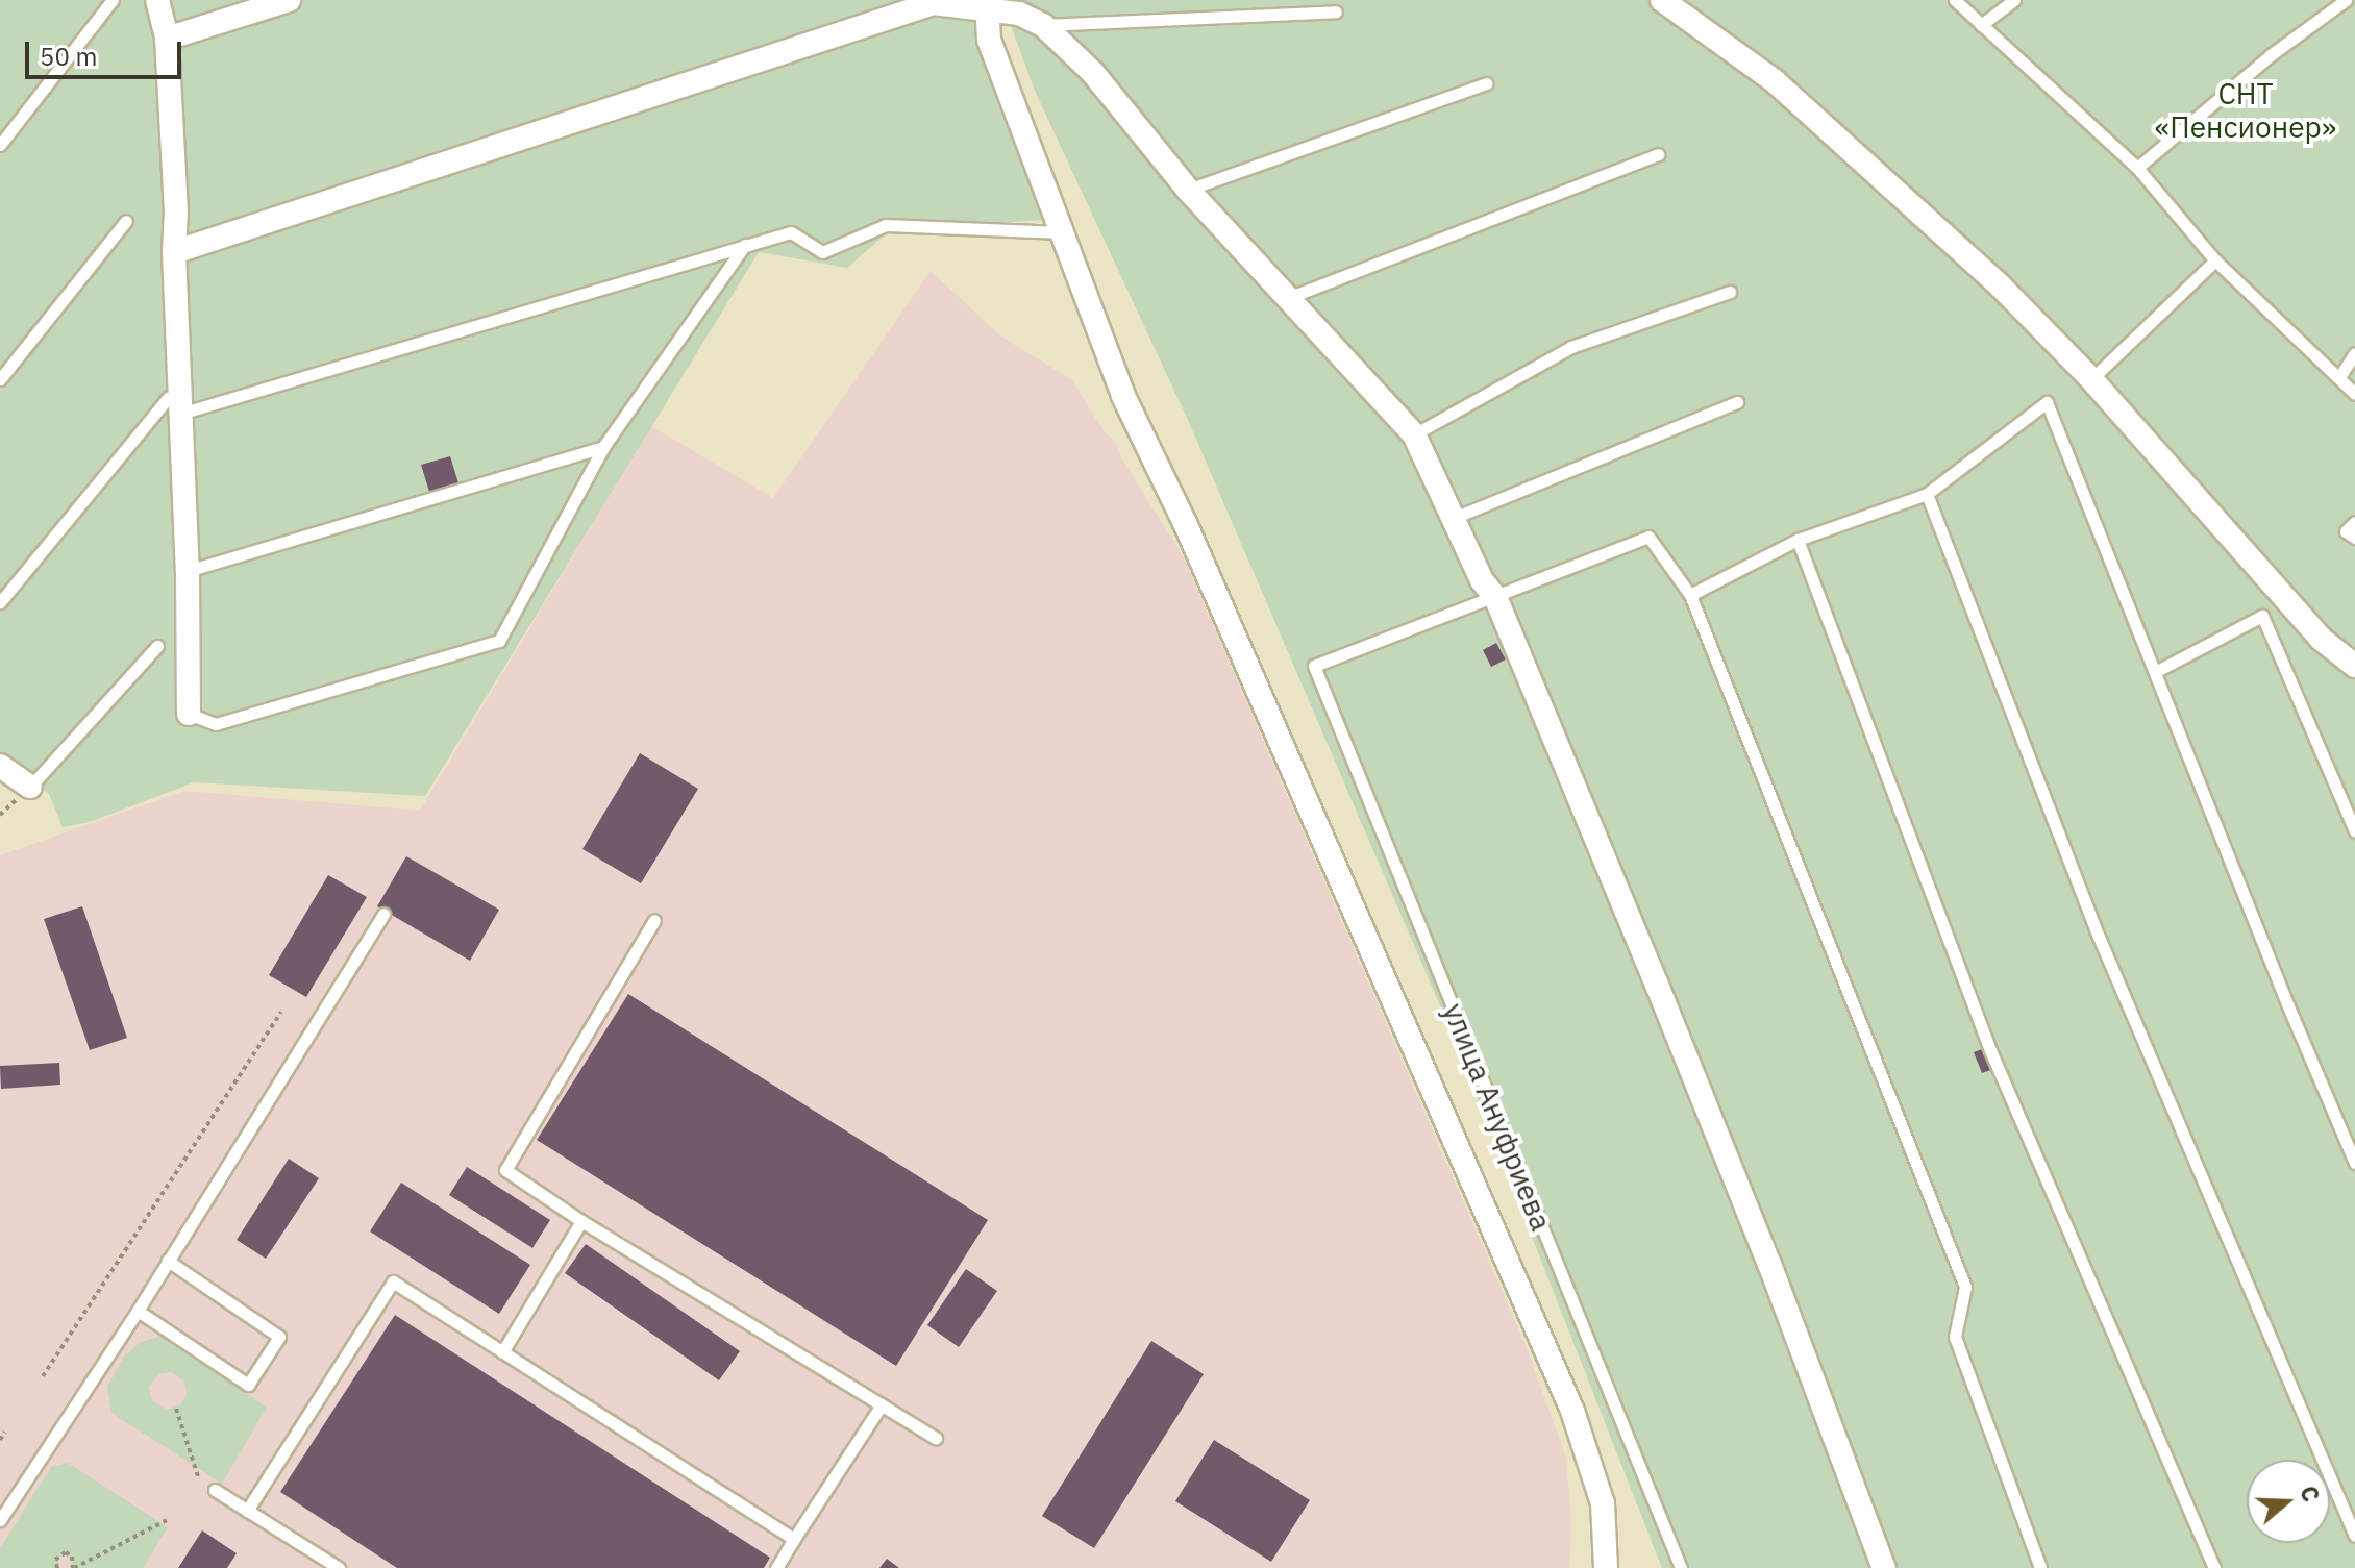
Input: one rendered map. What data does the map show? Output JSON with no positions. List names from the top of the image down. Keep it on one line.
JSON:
{"streets":{"lane":["улица Ануфриева"]},"parks":["СНТ «Пенсионер»"],"scale_bar":"50 m","north":"right"}
